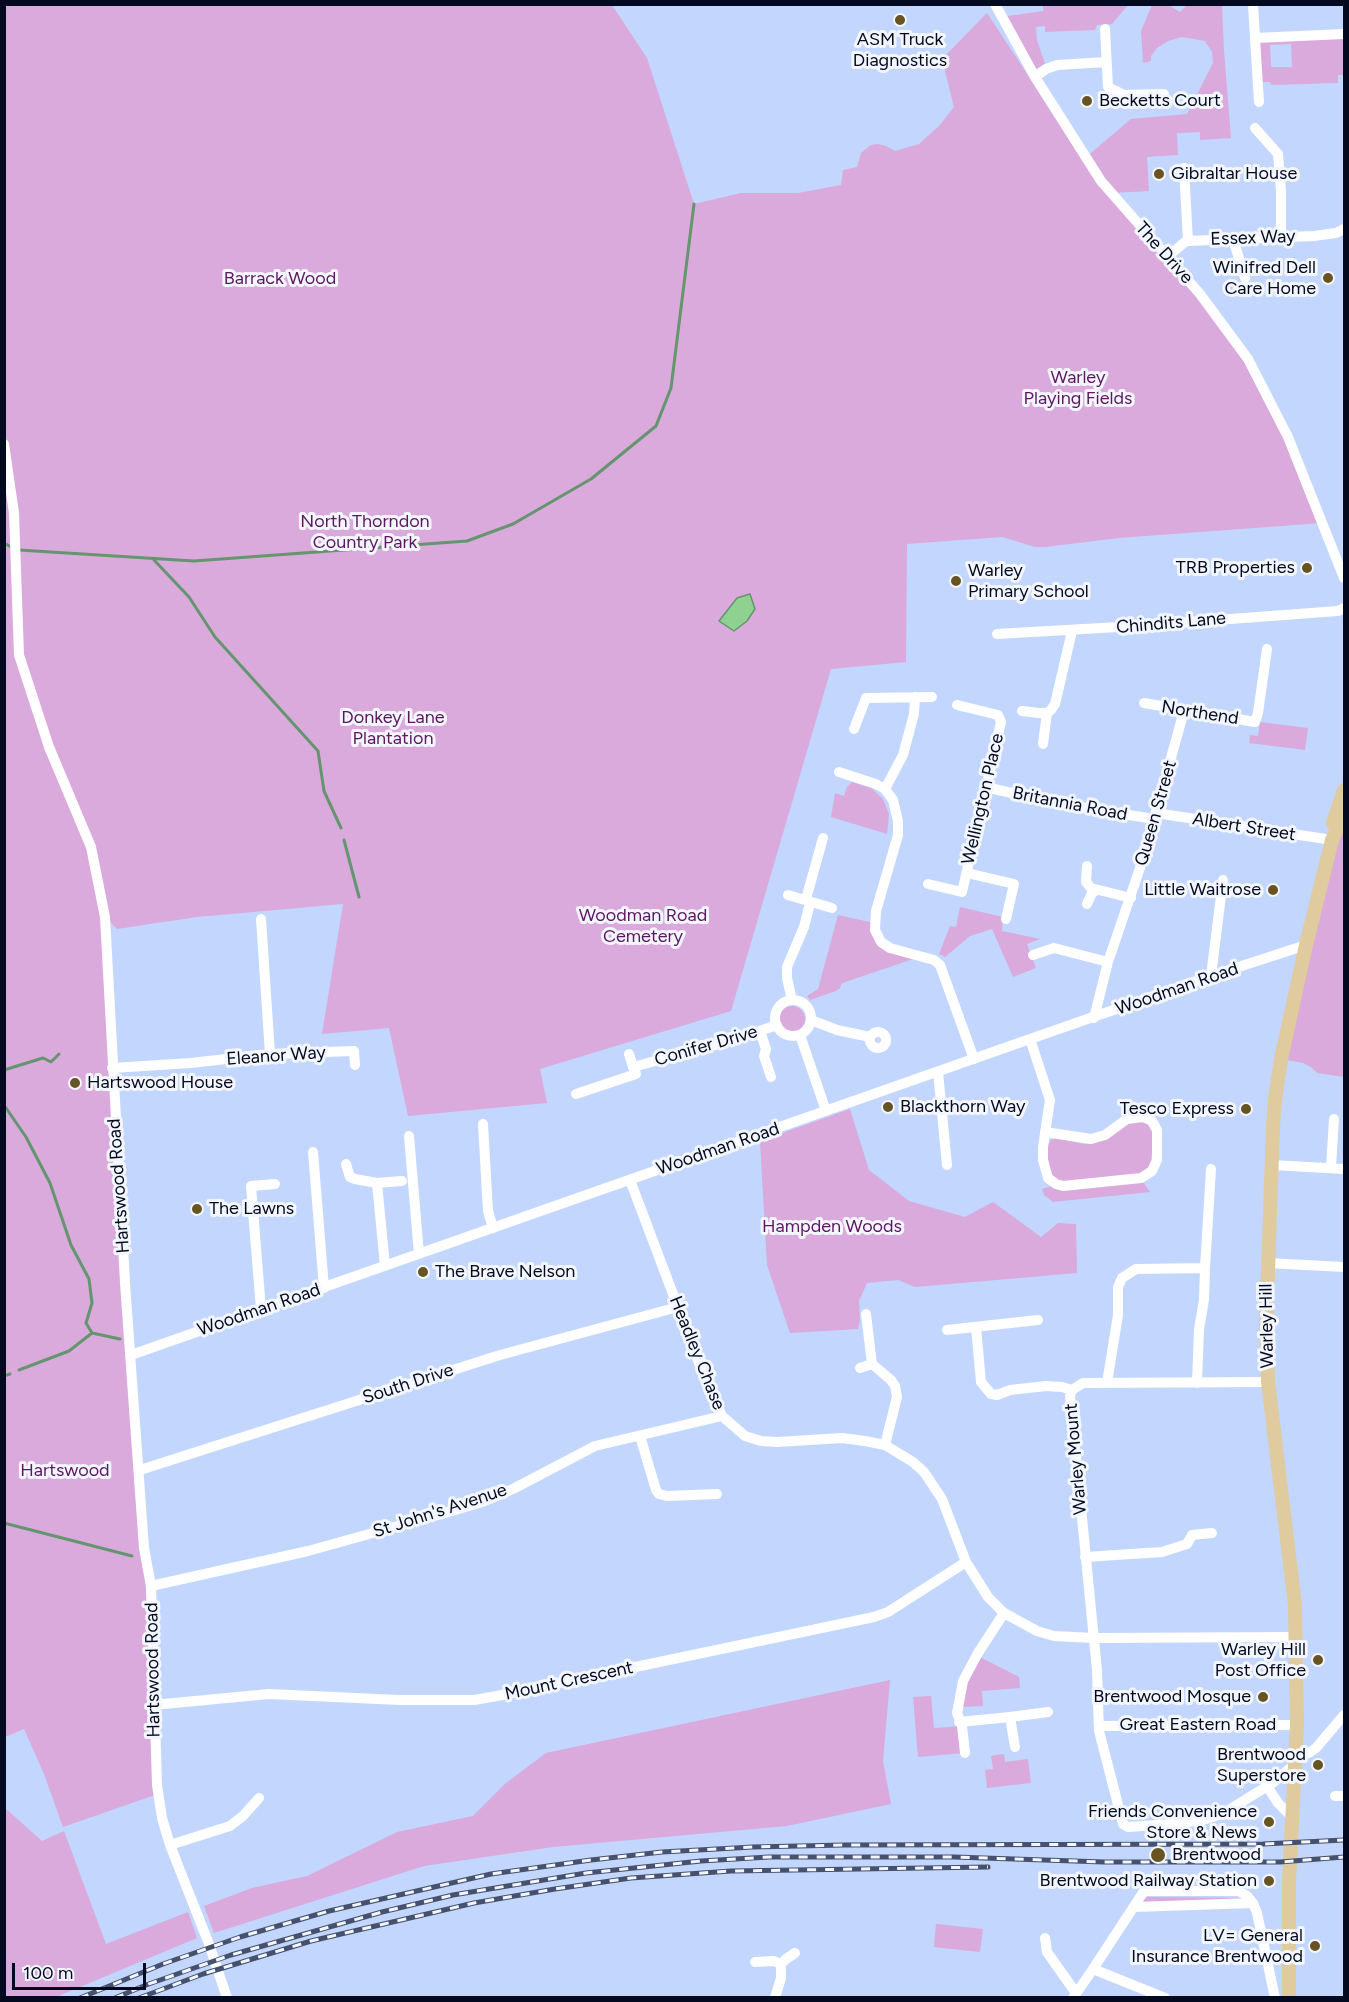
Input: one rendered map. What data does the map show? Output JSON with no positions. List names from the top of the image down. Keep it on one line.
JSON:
{"streets":{"main road":["Warley Hill"],"street":["Essex Way","The Drive","Chindits Lane","Northend","Wellington Place","Britannia Road","Queen Street","Albert Street","Woodman Road","Conifer Drive","Eleanor Way","Hartswood Road","Headley Chase","South Drive","Warley Mount","St John's Avenue","Mount Crescent","Great Eastern Road"]},"crossings":[["Essex Way","The Drive"],["Northend","Queen Street"],["Wellington Place","Britannia Road"],["Britannia Road","Queen Street"],["Britannia Road","Albert Street"],["Queen Street","Albert Street"],["Queen Street","Woodman Road"],["Albert Street","Warley Hill"],["Woodman Road","Hartswood Road"],["Woodman Road","Warley Hill"],["Woodman Road","Headley Chase"],["Eleanor Way","Hartswood Road"],["Hartswood Road","South Drive"],["Hartswood Road","St John's Avenue"],["Hartswood Road","Mount Crescent"],["Warley Hill","Headley Chase"],["Warley Hill","Warley Mount"],["Warley Hill","Great Eastern Road"],["Headley Chase","South Drive"],["Headley Chase","Warley Mount"],["Headley Chase","St John's Avenue"],["Headley Chase","Mount Crescent"],["Warley Mount","Great Eastern Road"]],"parks":["Barrack Wood","Warley Playing Fields","North Thorndon Country Park","Donkey Lane Plantation","Woodman Road Cemetery","Hampden Woods","Hartswood"],"places":["ASM Truck Diagnostics","Becketts Court","Gibraltar House","Winifred Dell Care Home","TRB Properties","Warley Primary School","Little Waitrose","Hartswood House","Blackthorn Way","Tesco Express","The Lawns","The Brave Nelson","Warley Hill Post Office","Brentwood Mosque","Brentwood Superstore","Friends Convenience Store & News","Brentwood","Brentwood Railway Station","LV= General Insurance Brentwood"],"scale_bar":"100 m"}
